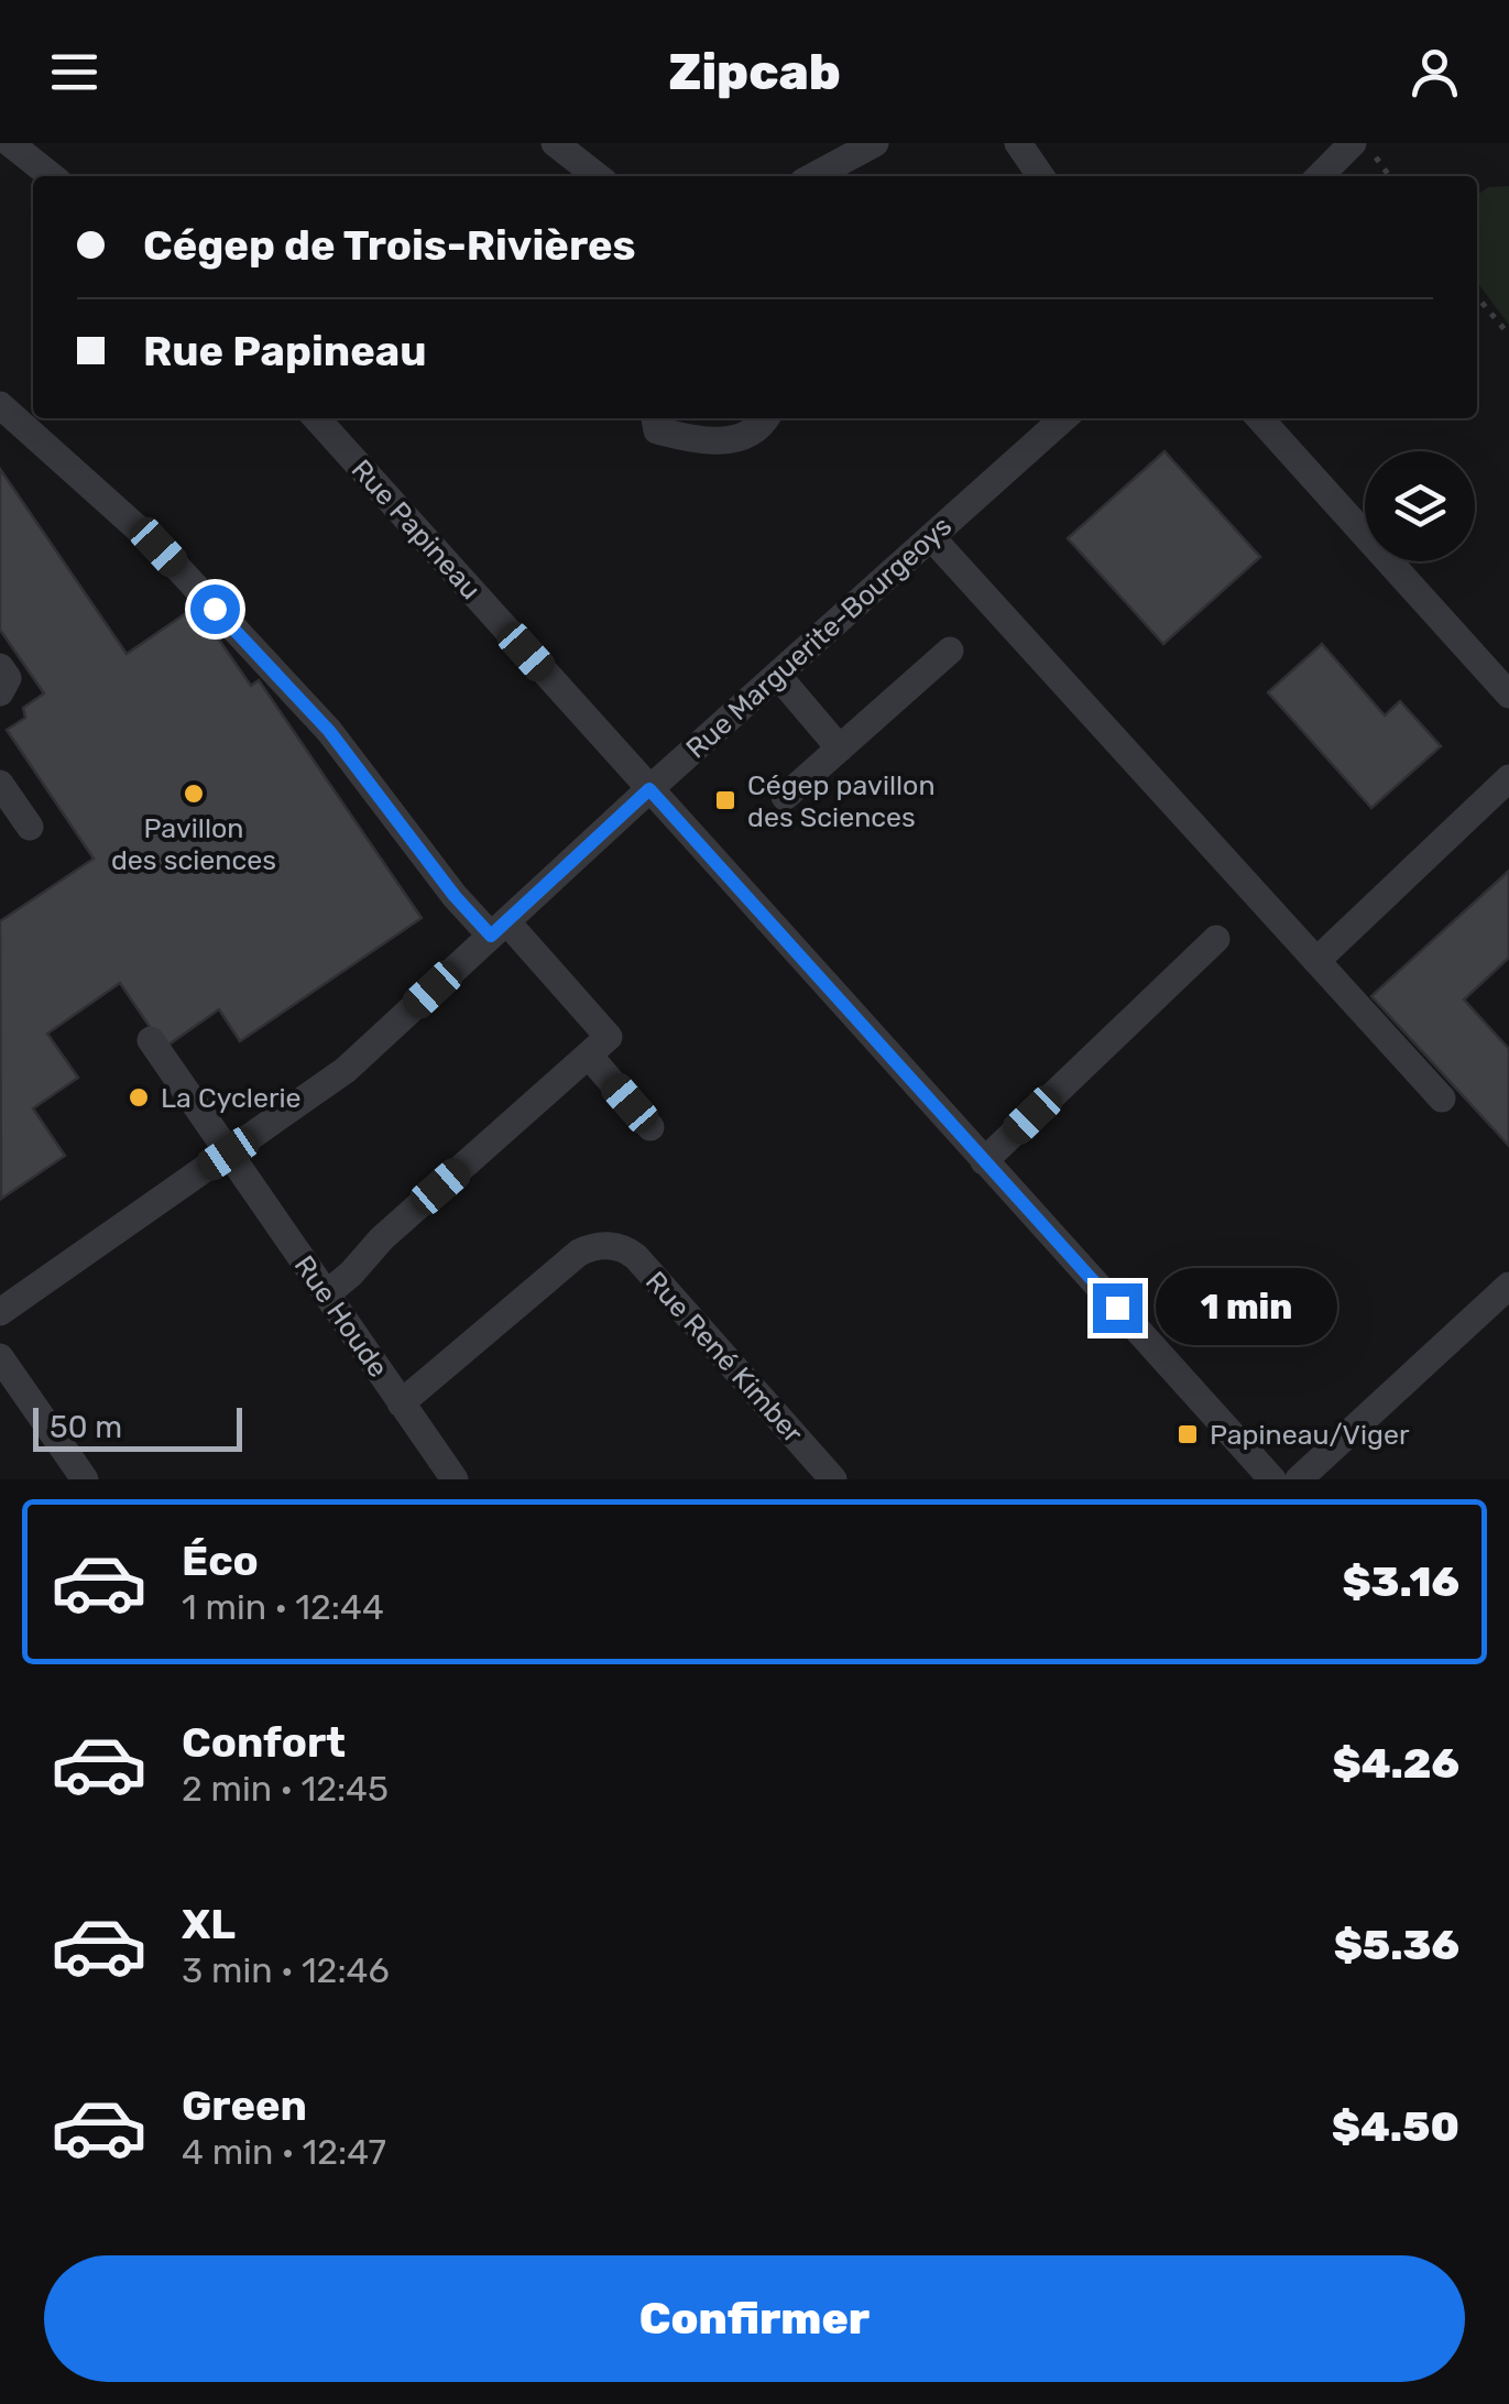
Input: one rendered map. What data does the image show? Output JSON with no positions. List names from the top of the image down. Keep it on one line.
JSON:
{"streets":{"street":["Rue Papineau","Rue Marguerite-Bourgeoys","Rue Houde","Rue René Kimber"]},"crossings":[["Rue Papineau","Rue Marguerite-Bourgeoys"],["Rue Marguerite-Bourgeoys","Rue Houde"],["Rue Houde","Rue René Kimber"]],"places":{"other":["Pavillon des sciences","La Cyclerie"],"transit":["Cégep pavillon des Sciences","Papineau/Viger"]},"scale_bar":"50 m","page":{"header":"Zipcab","banner":["Cégep de Trois-Rivières","Rue Papineau"],"bubble":"1 min","scale":"50 m","list":[{"name":"Éco","note":"1 min · 12:44","value":"$3.16"},{"name":"Confort","note":"2 min · 12:45","value":"$4.26"},{"name":"XL","note":"3 min · 12:46","value":"$5.36"},{"name":"Green","note":"4 min · 12:47","value":"$4.50"}],"buttons":"Confirmer"}}
